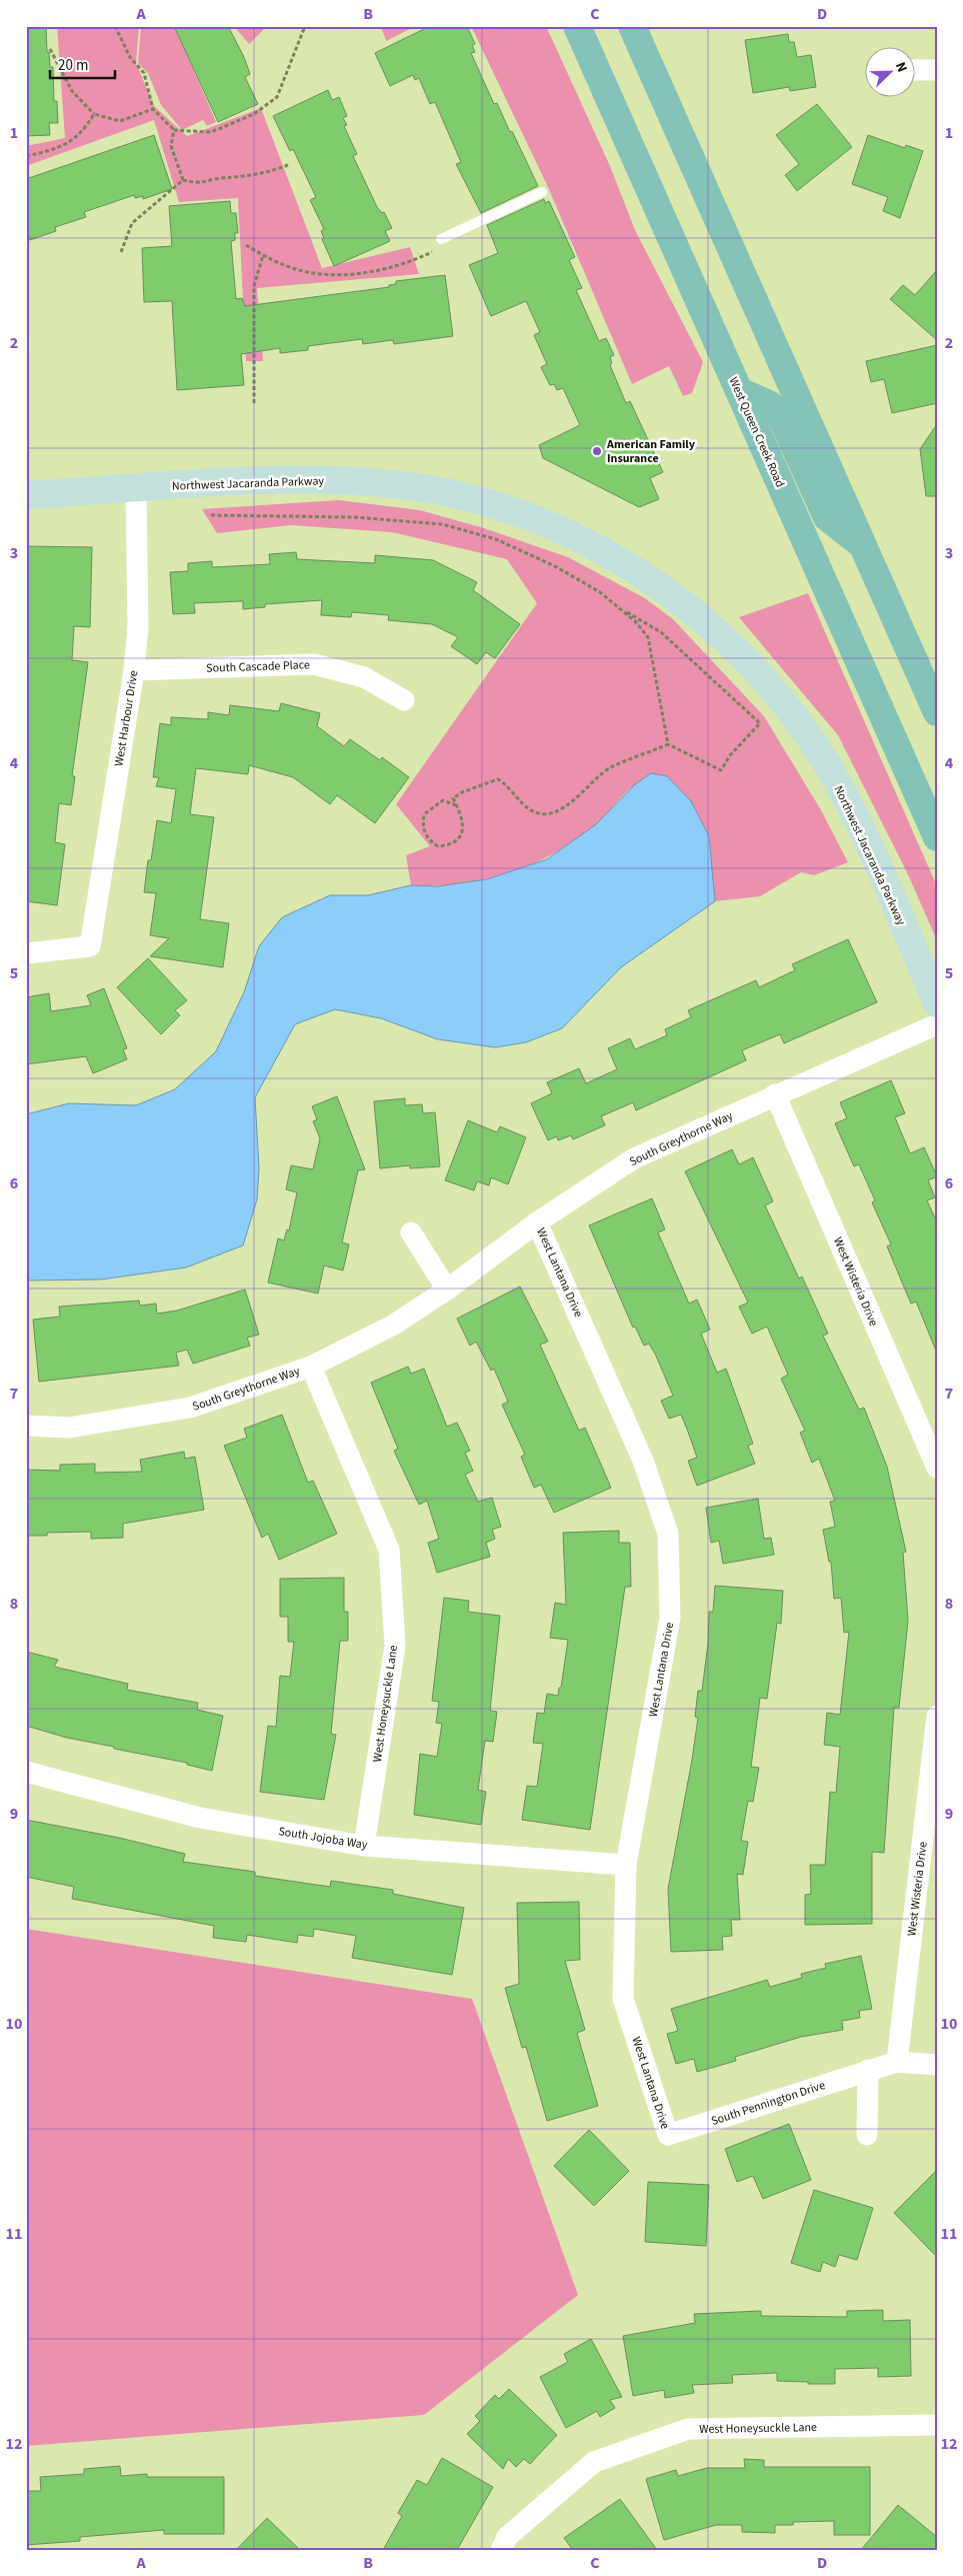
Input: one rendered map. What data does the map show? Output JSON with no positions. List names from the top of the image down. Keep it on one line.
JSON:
{"streets":{"main road":["West Queen Creek Road"],"street":["Northwest Jacaranda Parkway","South Cascade Place","West Harbour Drive","South Greythorne Way","West Lantana Drive","West Wisteria Drive","West Honeysuckle Lane","South Jojoba Way","South Pennington Drive"]},"crossings":[["Northwest Jacaranda Parkway","West Harbour Drive"],["South Cascade Place","West Harbour Drive"],["South Greythorne Way","West Lantana Drive"],["South Greythorne Way","West Wisteria Drive"],["South Greythorne Way","West Honeysuckle Lane"],["West Lantana Drive","South Jojoba Way"],["West Lantana Drive","South Pennington Drive"],["West Wisteria Drive","South Pennington Drive"],["West Honeysuckle Lane","South Jojoba Way"]],"places":["American Family Insurance"],"scale_bar":"20 m","north":"top right","grid":{"columns":["A","B","C","D"],"rows":["1","2","3","4","5","6","7","8","9","10","11","12"]}}
